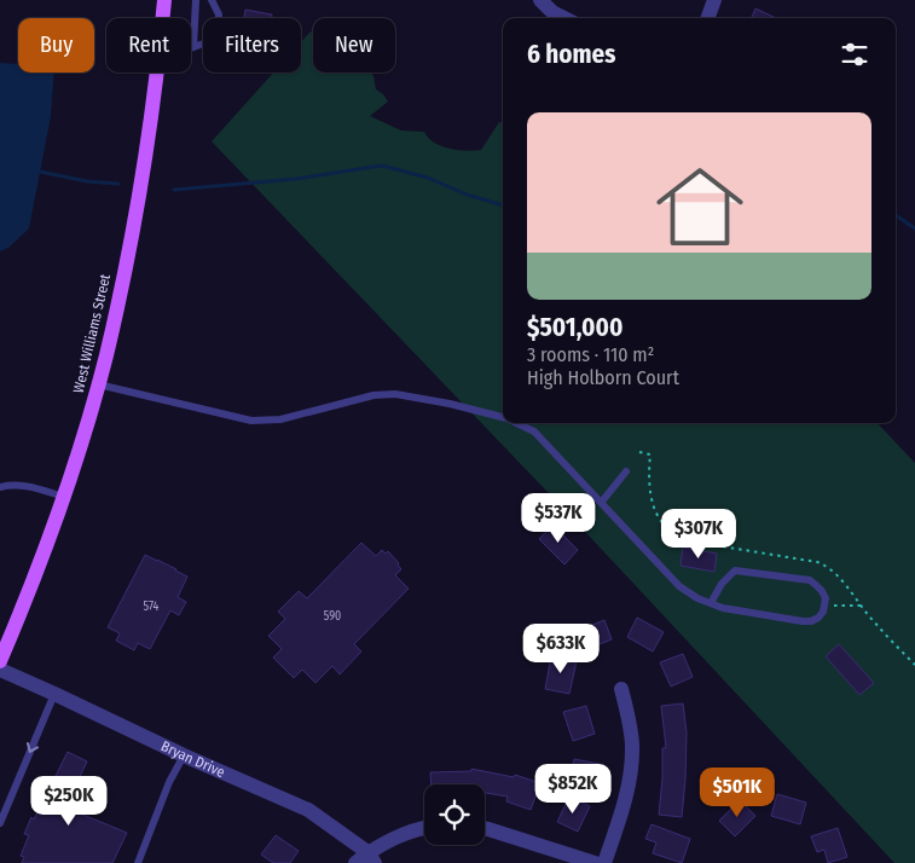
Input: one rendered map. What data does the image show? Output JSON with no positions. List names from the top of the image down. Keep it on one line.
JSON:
{"streets":{"main road":["West Williams Street"],"street":["Bryan Drive"]},"house_numbers":["574","590"],"page":{"chip":["Buy","Rent","Filters","New"],"heading":"6 homes","list":[{"name":"$501,000","note":"3 rooms · 110 m² · High Holborn Court"}],"price":["$537K","$307K","$633K","$852K","$501K","$250K"]}}
